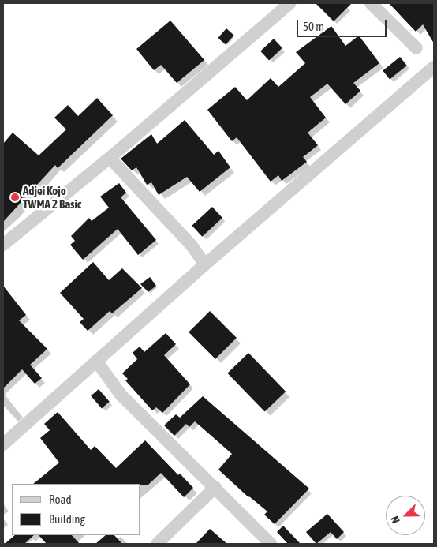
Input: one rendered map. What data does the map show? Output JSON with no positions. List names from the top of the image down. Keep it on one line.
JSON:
{"places":["Adjei Kojo TWMA 2 Basic"],"legend":["Road","Building"],"scale_bar":"50 m","north":"bottom left"}
